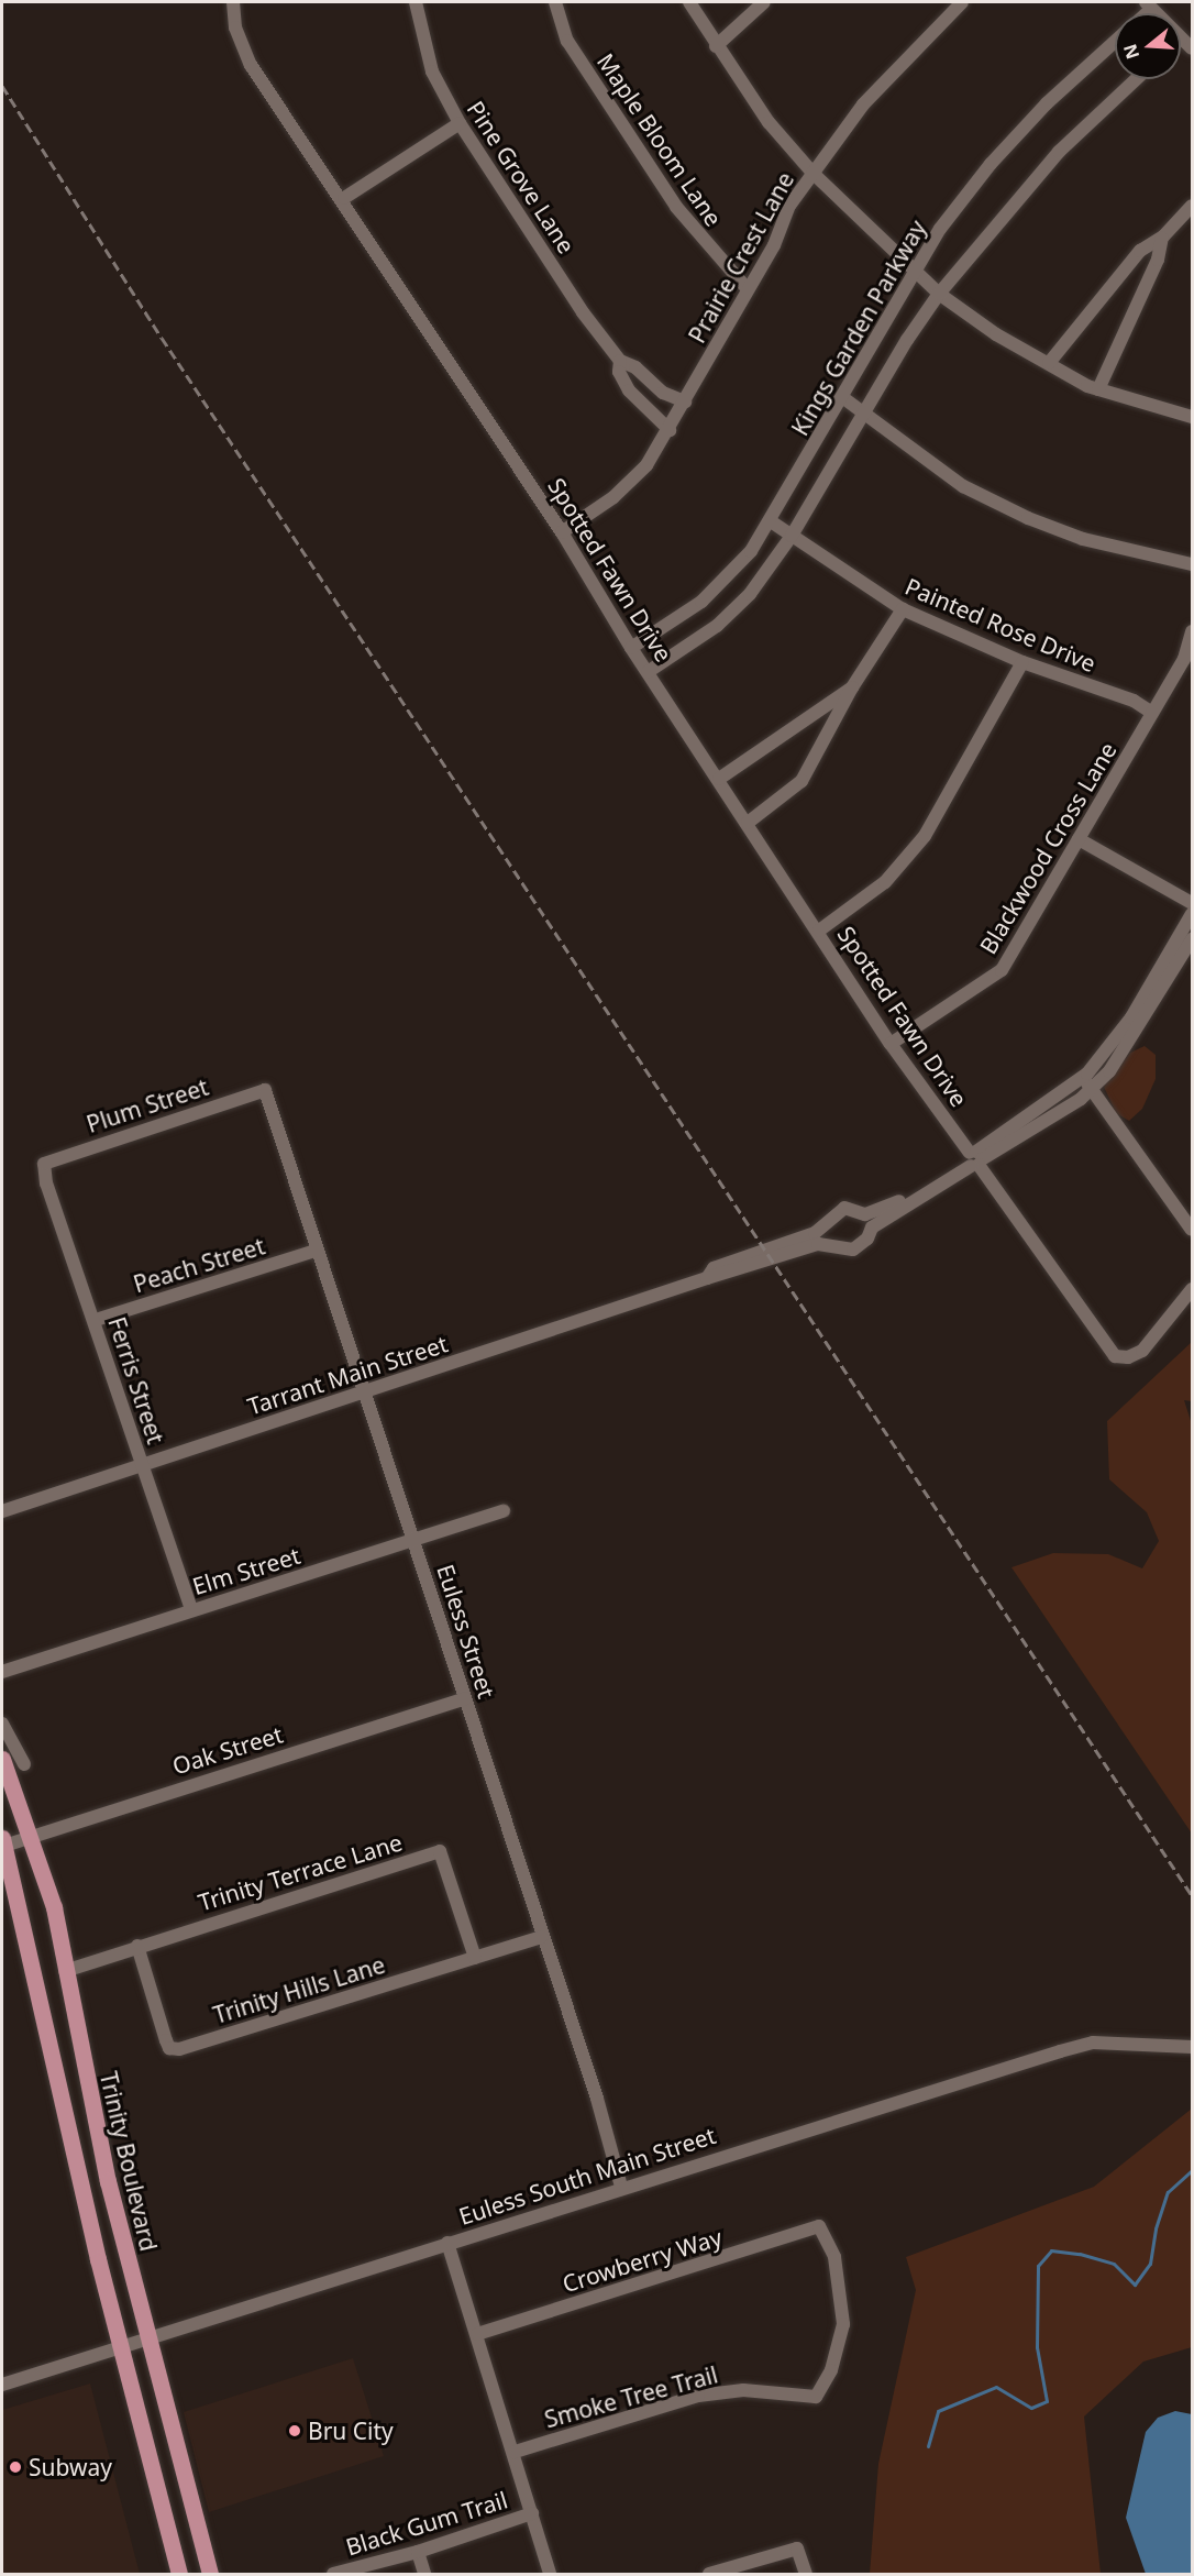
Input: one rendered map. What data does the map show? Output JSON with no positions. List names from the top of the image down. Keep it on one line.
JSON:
{"streets":{"main road":["Trinity Boulevard"],"street":["Maple Bloom Lane","Pine Grove Lane","Prairie Crest Lane","Kings Garden Parkway","Spotted Fawn Drive","Painted Rose Drive","Blackwood Cross Lane","Plum Street","Peach Street","Tarrant Main Street","Ferris Street","Elm Street","Euless Street","Oak Street","Trinity Terrace Lane","Trinity Hills Lane","Euless South Main Street","Crowberry Way","Smoke Tree Trail","Black Gum Trail"]},"crossings":[["Maple Bloom Lane","Prairie Crest Lane"],["Pine Grove Lane","Prairie Crest Lane"],["Prairie Crest Lane","Spotted Fawn Drive"],["Kings Garden Parkway","Spotted Fawn Drive"],["Kings Garden Parkway","Painted Rose Drive"],["Spotted Fawn Drive","Blackwood Cross Lane"],["Painted Rose Drive","Blackwood Cross Lane"],["Plum Street","Ferris Street"],["Plum Street","Euless Street"],["Peach Street","Ferris Street"],["Peach Street","Euless Street"],["Tarrant Main Street","Ferris Street"],["Tarrant Main Street","Euless Street"],["Ferris Street","Elm Street"],["Elm Street","Euless Street"],["Euless Street","Oak Street"],["Euless Street","Trinity Hills Lane"],["Euless Street","Euless South Main Street"],["Oak Street","Trinity Boulevard"],["Trinity Terrace Lane","Trinity Hills Lane"],["Trinity Terrace Lane","Trinity Boulevard"],["Trinity Boulevard","Euless South Main Street"],["Crowberry Way","Smoke Tree Trail"]],"places":["Bru City","Subway"],"north":"left"}
